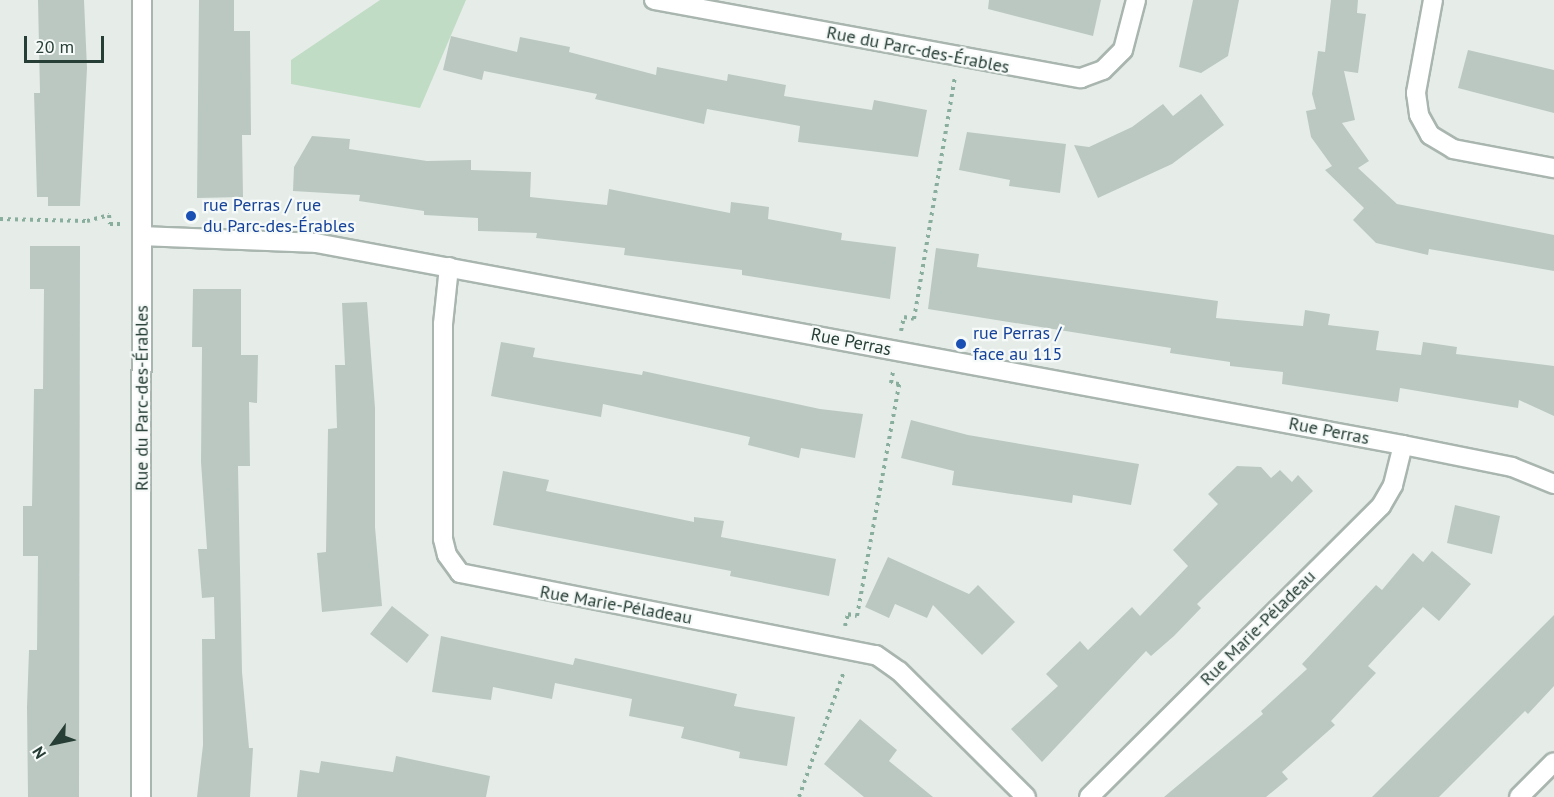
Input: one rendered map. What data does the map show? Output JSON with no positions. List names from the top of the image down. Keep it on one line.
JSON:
{"streets":{"street":["Rue du Parc-des-Érables","Rue Perras","Rue Marie-Péladeau"]},"crossings":[["Rue du Parc-des-Érables","Rue Perras"],["Rue Perras","Rue Marie-Péladeau"]],"places":["rue Perras / rue du Parc-des-Érables","rue Perras / face au 115"],"scale_bar":"20 m","north":"bottom left"}
